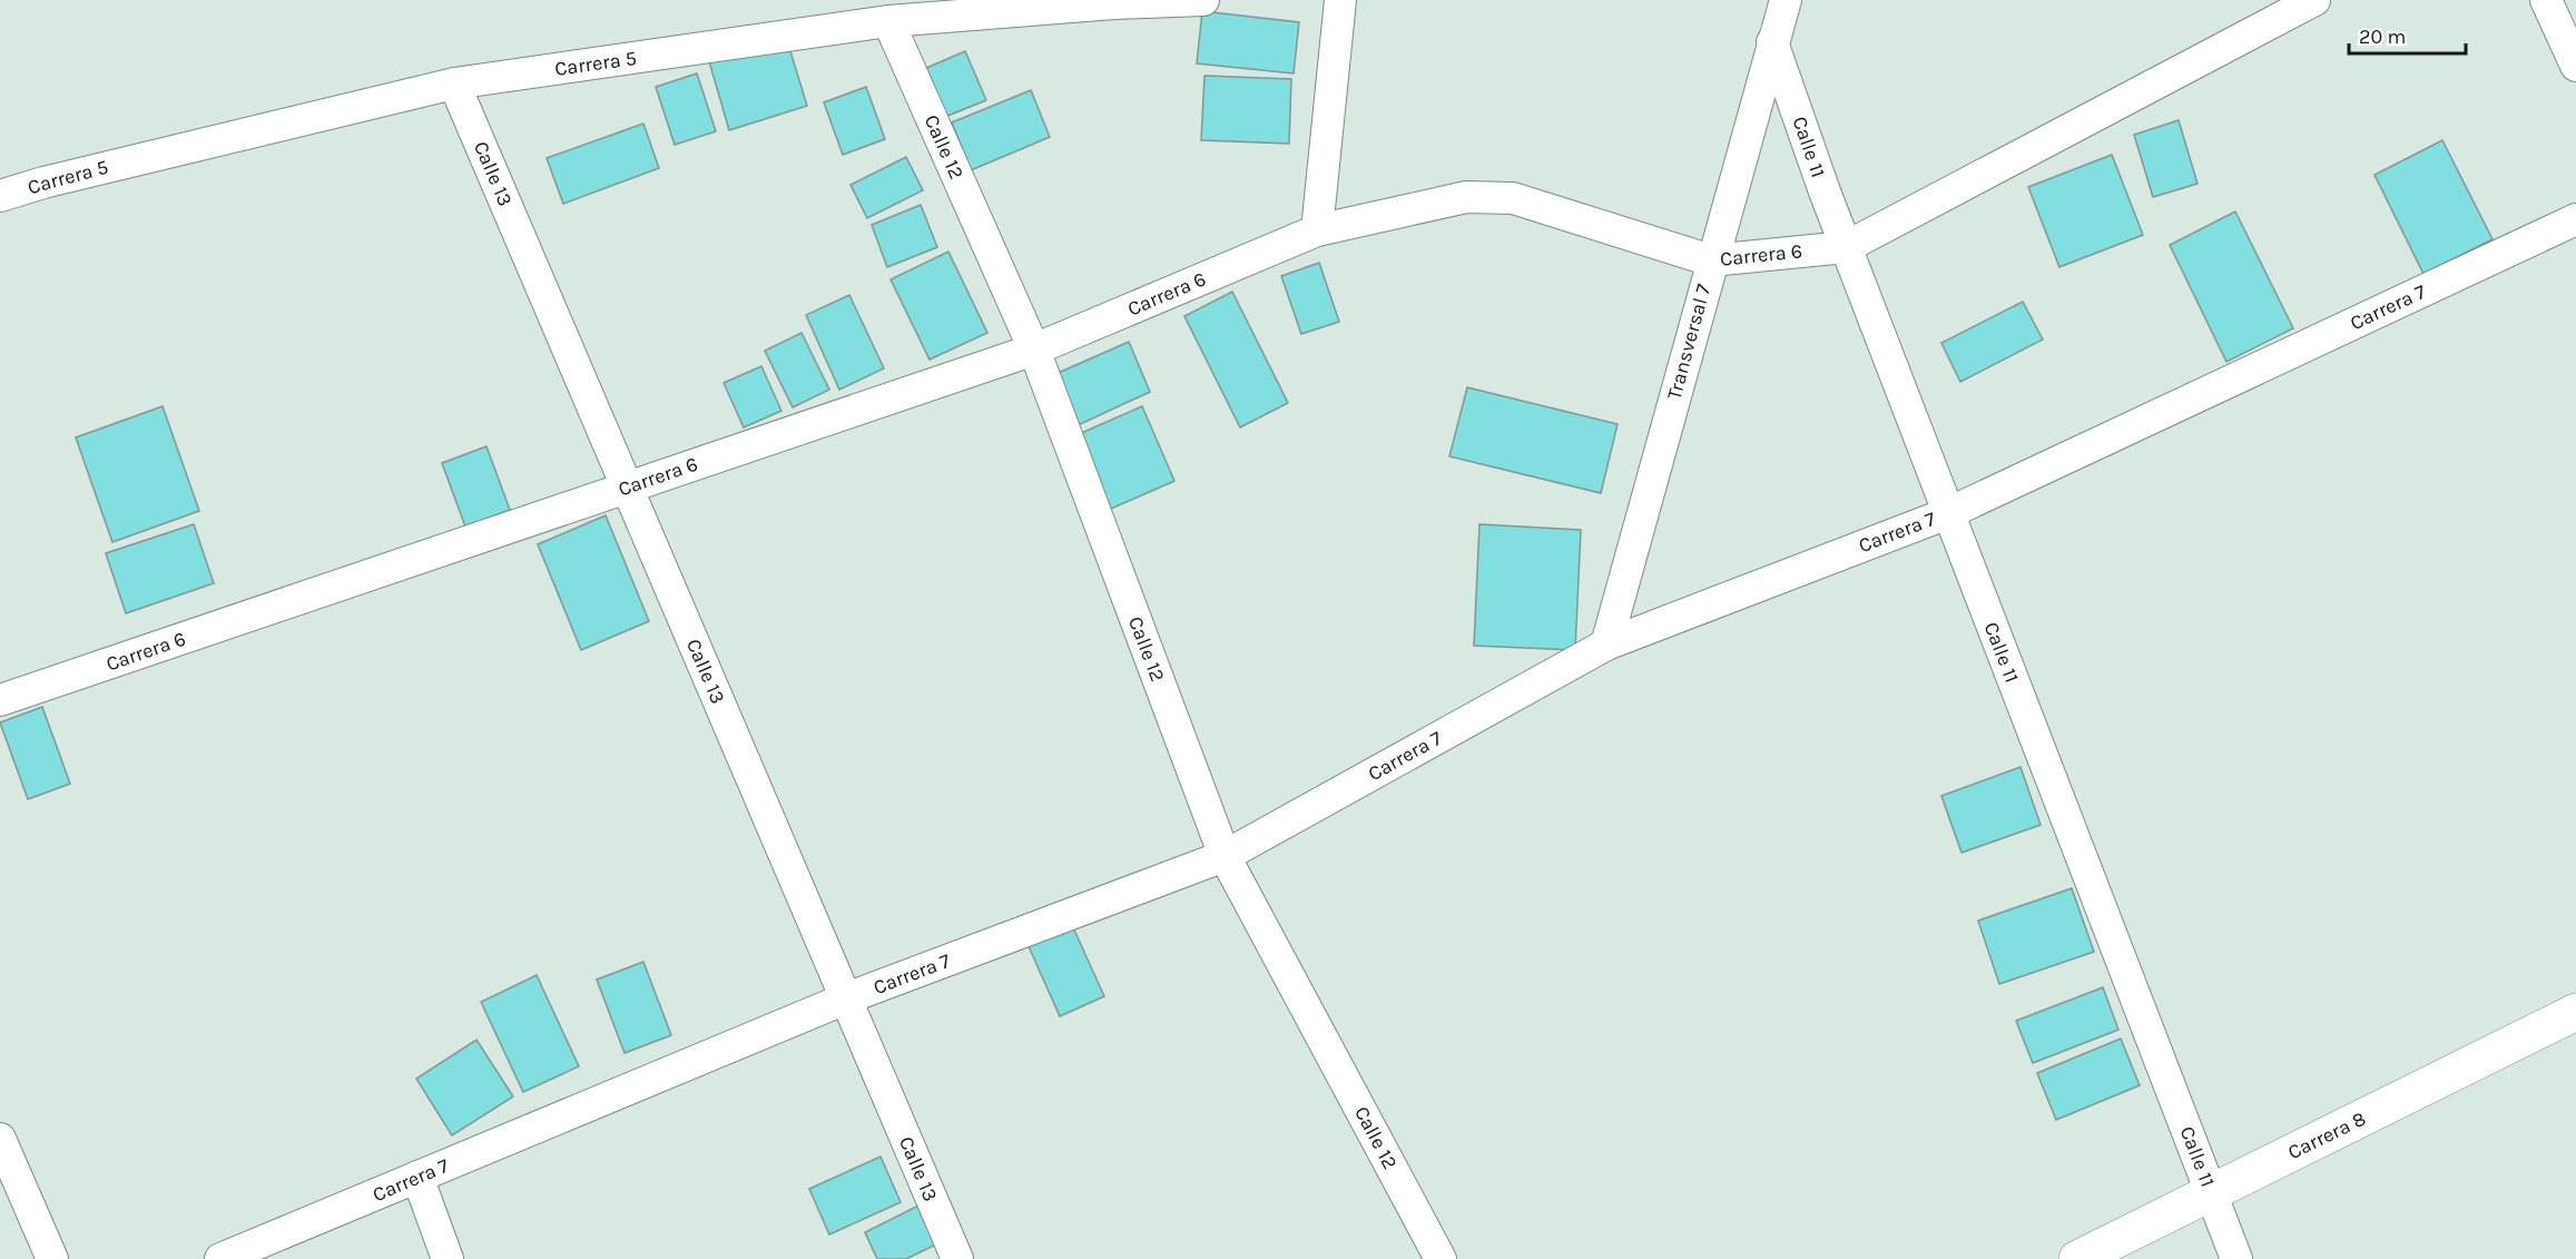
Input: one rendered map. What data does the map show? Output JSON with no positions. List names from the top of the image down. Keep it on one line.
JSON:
{"streets":{"highway":["Carrera 8"],"street":["Carrera 5","Calle 12","Calle 11","Calle 13","Carrera 6","Carrera 7","Transversal 7"]},"crossings":[["Carrera 5","Calle 12"],["Carrera 5","Calle 13"],["Calle 12","Carrera 6"],["Calle 12","Carrera 7"],["Calle 11","Carrera 6"],["Calle 11","Carrera 7"],["Calle 11","Transversal 7"],["Calle 11","Carrera 8"],["Calle 13","Carrera 6"],["Calle 13","Carrera 7"],["Carrera 6","Transversal 7"],["Carrera 7","Transversal 7"]],"scale_bar":"20 m"}
